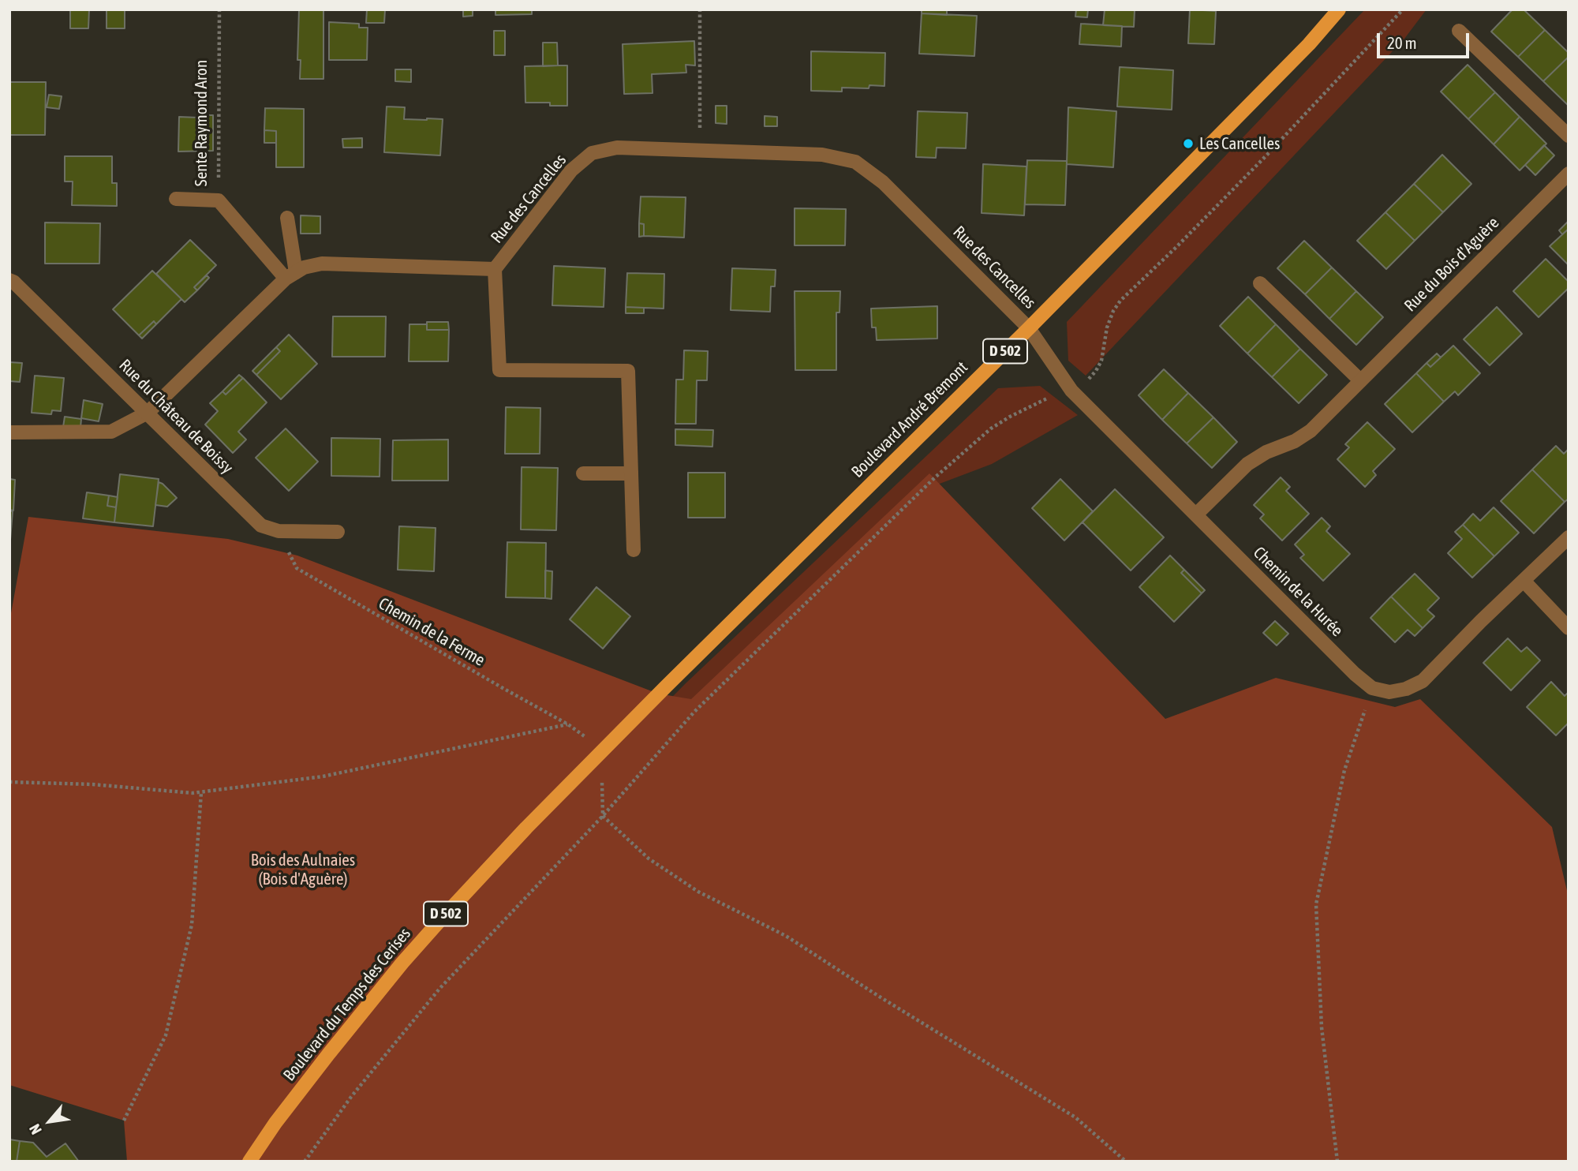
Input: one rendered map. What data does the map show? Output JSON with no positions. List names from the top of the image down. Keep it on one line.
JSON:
{"streets":{"main road":["D 502","Boulevard André Bremont","Boulevard du Temps des Cerises"],"street":["Sente Raymond Aron","Rue des Cancelles","Rue du Bois d'Aguère","Rue du Château de Boissy","Chemin de la Hurée"],"path":["Chemin de la Ferme"]},"crossings":[["Sente Raymond Aron","Rue des Cancelles"],["Rue des Cancelles","Rue du Château de Boissy"],["Rue des Cancelles","Boulevard André Bremont"],["Rue des Cancelles","Chemin de la Hurée"],["Rue du Bois d'Aguère","Chemin de la Hurée"],["Boulevard André Bremont","Chemin de la Hurée"],["Boulevard André Bremont","Boulevard du Temps des Cerises"]],"parks":["Bois des Aulnaies (Bois d'Aguère)"],"places":["Les Cancelles"],"scale_bar":"20 m","north":"bottom left"}
